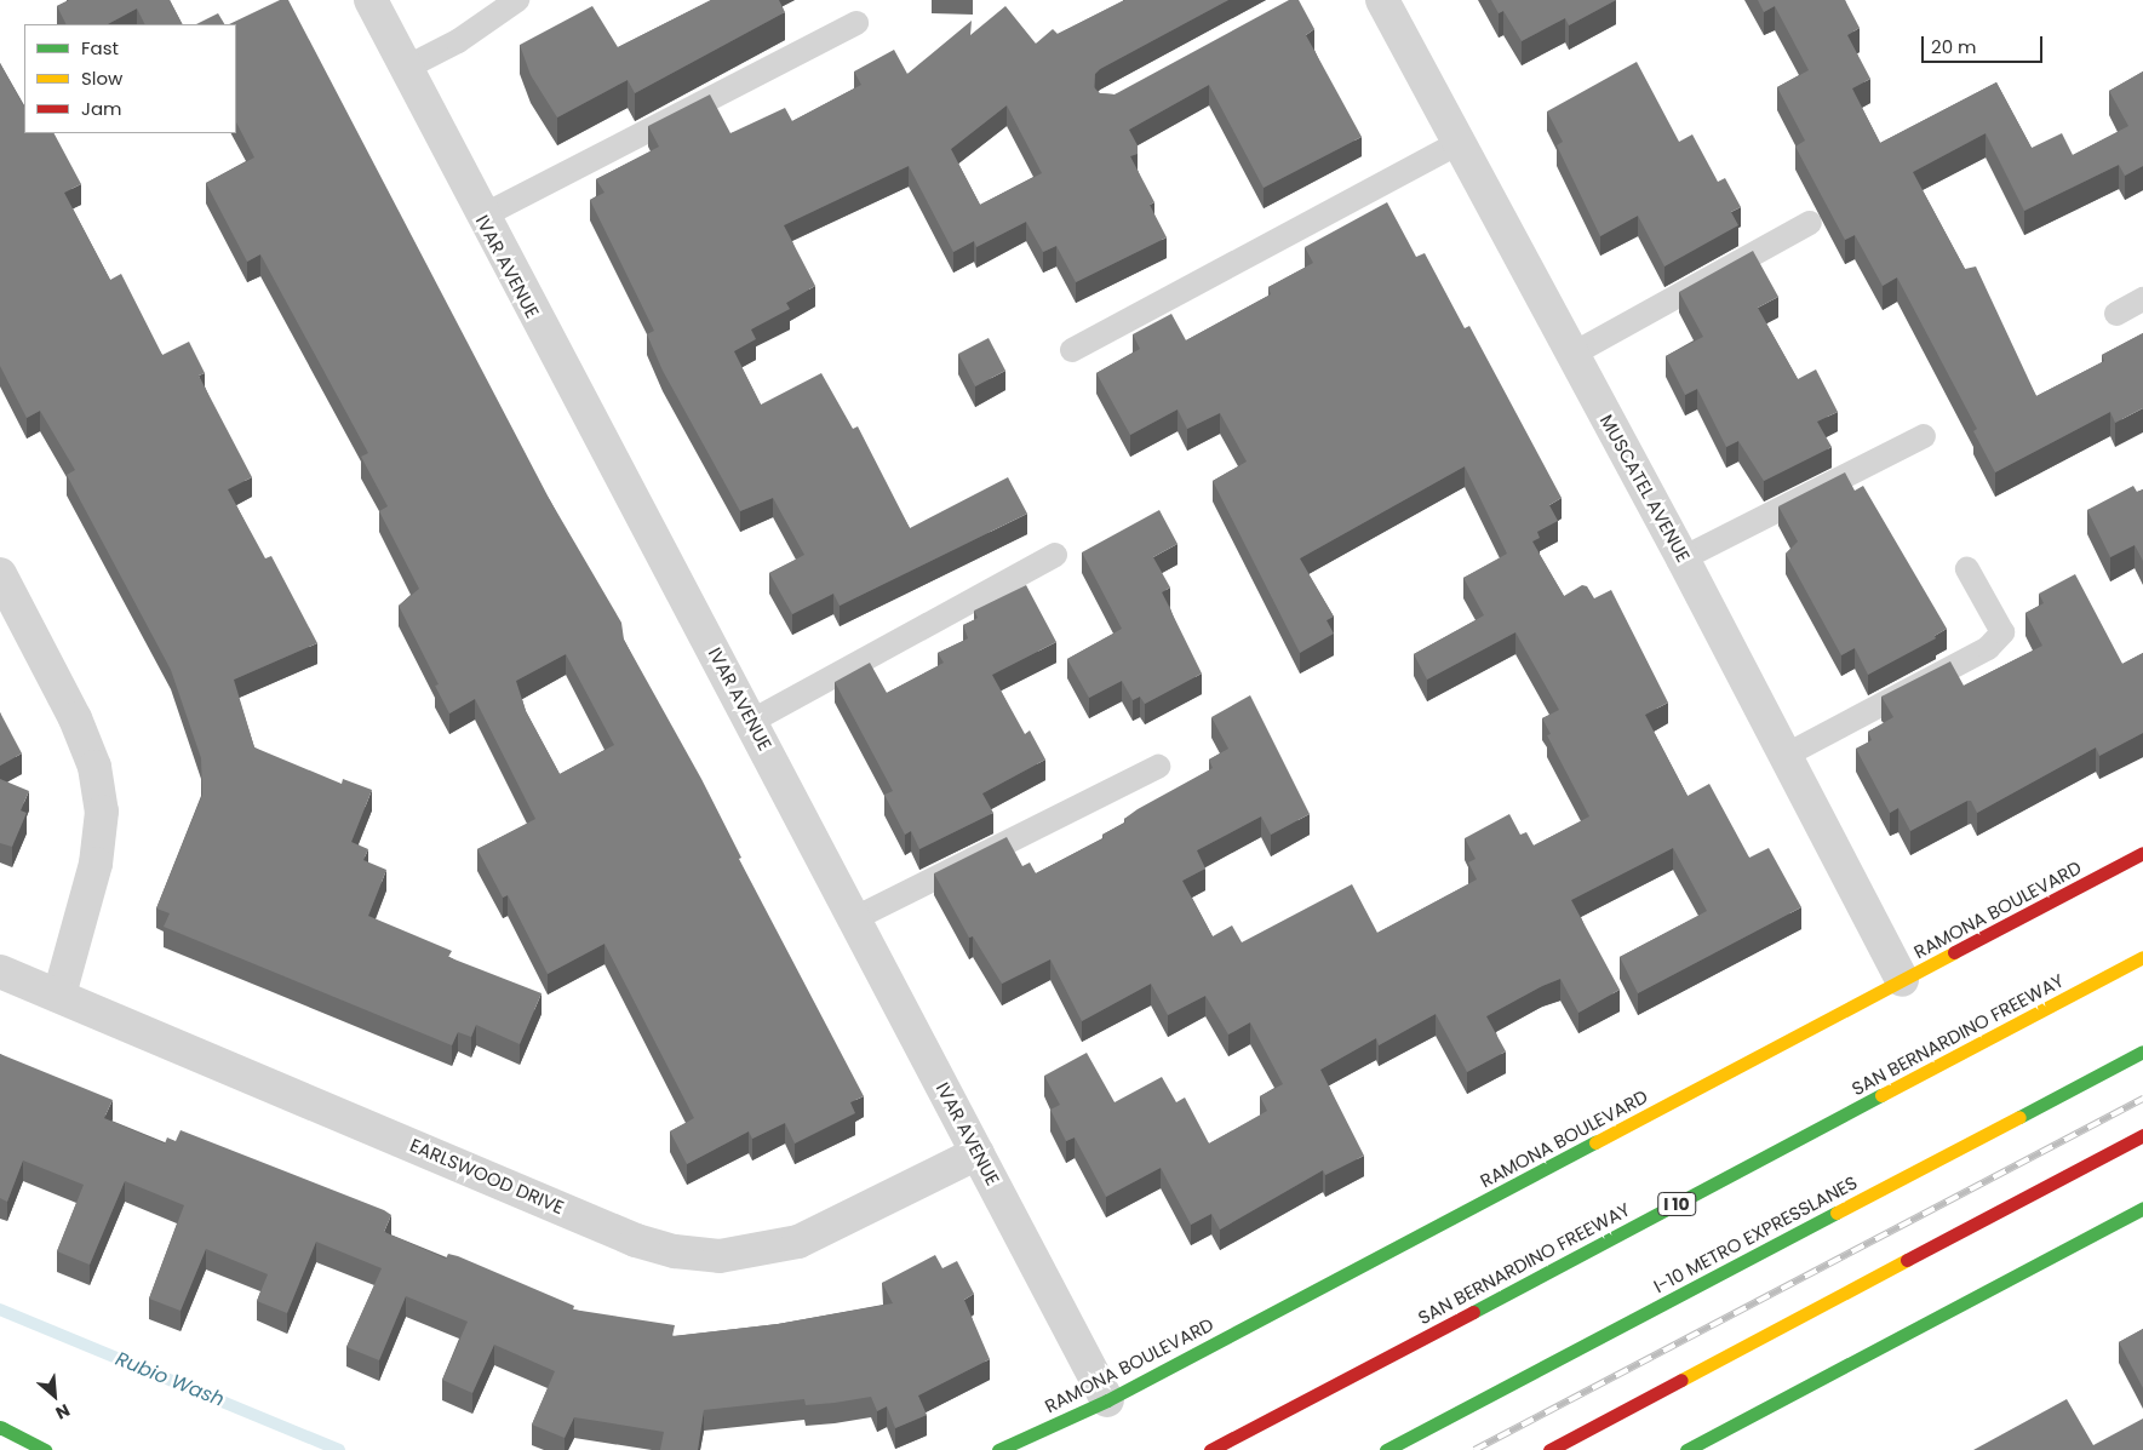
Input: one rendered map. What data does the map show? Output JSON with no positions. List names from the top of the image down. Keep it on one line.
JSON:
{"streets":{"main road":["RAMONA BOULEVARD","SAN BERNARDINO FREEWAY","I 10","I-10 METRO EXPRESSLANES"],"street":["IVAR AVENUE","MUSCATEL AVENUE","EARLSWOOD DRIVE"]},"crossings":[["IVAR AVENUE","RAMONA BOULEVARD"],["IVAR AVENUE","EARLSWOOD DRIVE"],["MUSCATEL AVENUE","RAMONA BOULEVARD"]],"water":["Rubio Wash"],"legend":["Fast","Slow","Jam"],"scale_bar":"20 m","north":"bottom right"}
